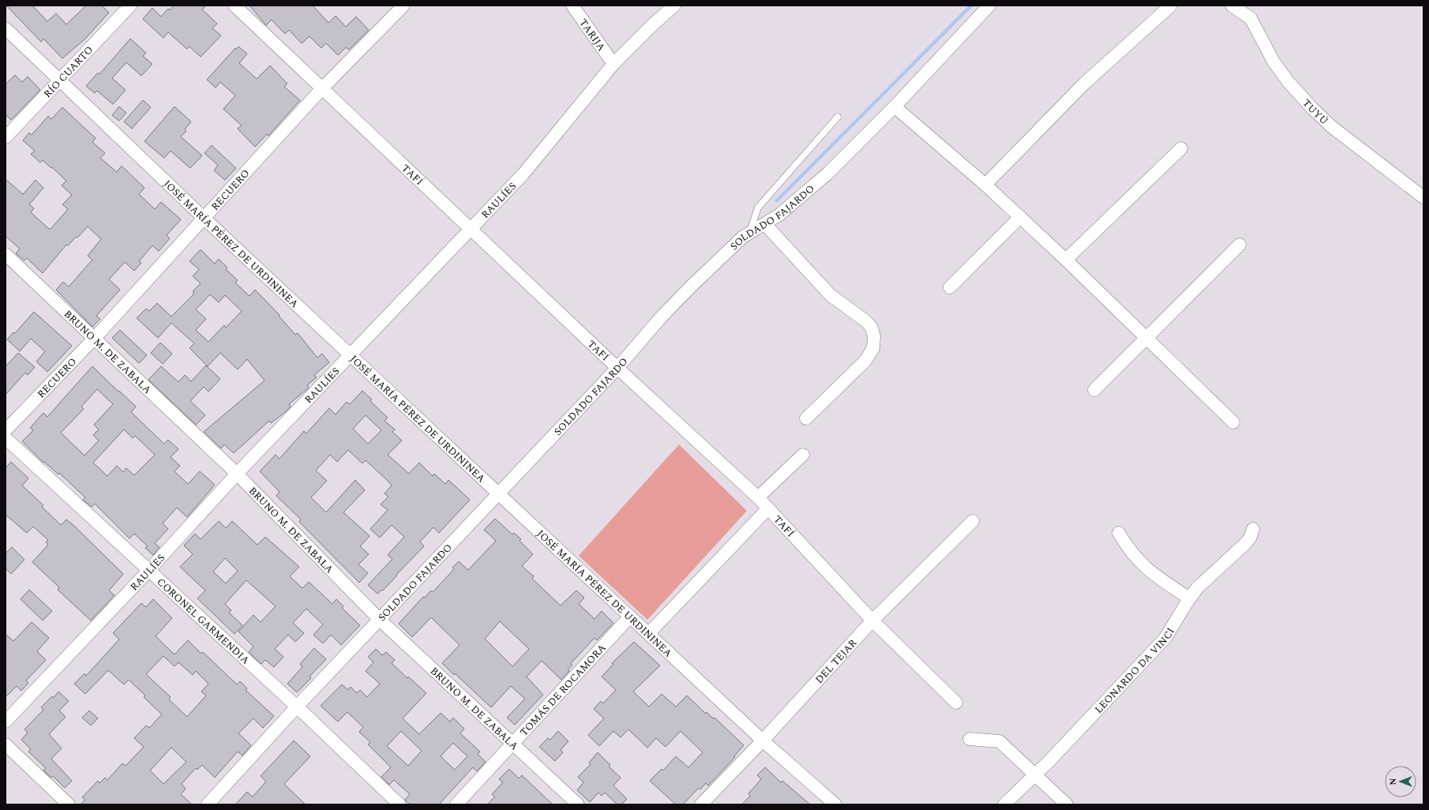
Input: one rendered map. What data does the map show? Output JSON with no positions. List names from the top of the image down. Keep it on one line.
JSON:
{"streets":{"street":["TARIJA","RÍO CUARTO","TUYÚ","TAFÍ","RECUERO","RAULÍES","SOLDADO FAJARDO","JOSÉ MARÍA PÉREZ DE URDININEA","BRUNO M. DE ZABALA","CORONEL GARMENDIA","DEL TEJAR","LEONARDO DA VINCI","TOMÁS DE ROCAMORA"]},"crossings":[["TARIJA","RAULÍES"],["RÍO CUARTO","JOSÉ MARÍA PÉREZ DE URDININEA"],["TAFÍ","RECUERO"],["TAFÍ","RAULÍES"],["TAFÍ","SOLDADO FAJARDO"],["TAFÍ","DEL TEJAR"],["RECUERO","JOSÉ MARÍA PÉREZ DE URDININEA"],["RECUERO","BRUNO M. DE ZABALA"],["RAULÍES","JOSÉ MARÍA PÉREZ DE URDININEA"],["RAULÍES","BRUNO M. DE ZABALA"],["RAULÍES","CORONEL GARMENDIA"],["SOLDADO FAJARDO","JOSÉ MARÍA PÉREZ DE URDININEA"],["SOLDADO FAJARDO","BRUNO M. DE ZABALA"],["SOLDADO FAJARDO","CORONEL GARMENDIA"],["JOSÉ MARÍA PÉREZ DE URDININEA","DEL TEJAR"],["JOSÉ MARÍA PÉREZ DE URDININEA","TOMÁS DE ROCAMORA"],["BRUNO M. DE ZABALA","TOMÁS DE ROCAMORA"]],"north":"left"}
